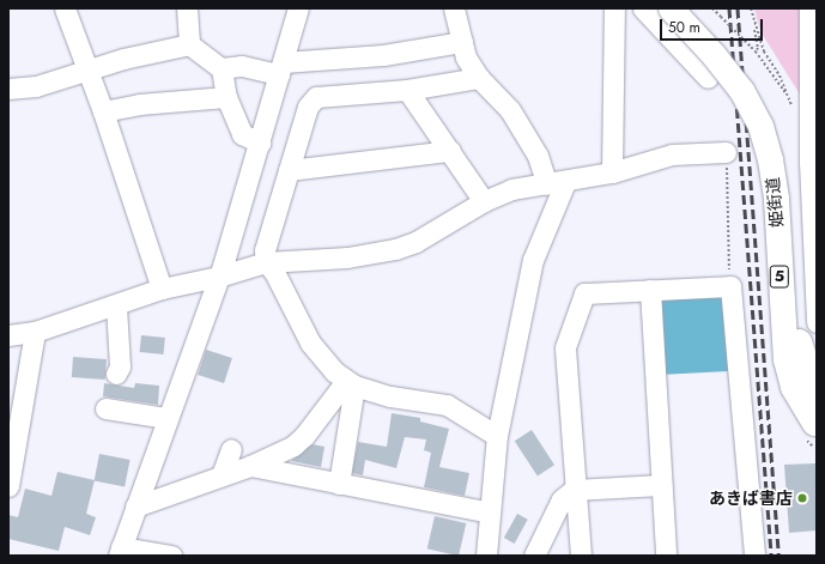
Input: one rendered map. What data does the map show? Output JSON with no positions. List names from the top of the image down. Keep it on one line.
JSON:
{"streets":{"main road":["姫街道","5"]},"places":["あきば書店"],"scale_bar":"50 m"}
